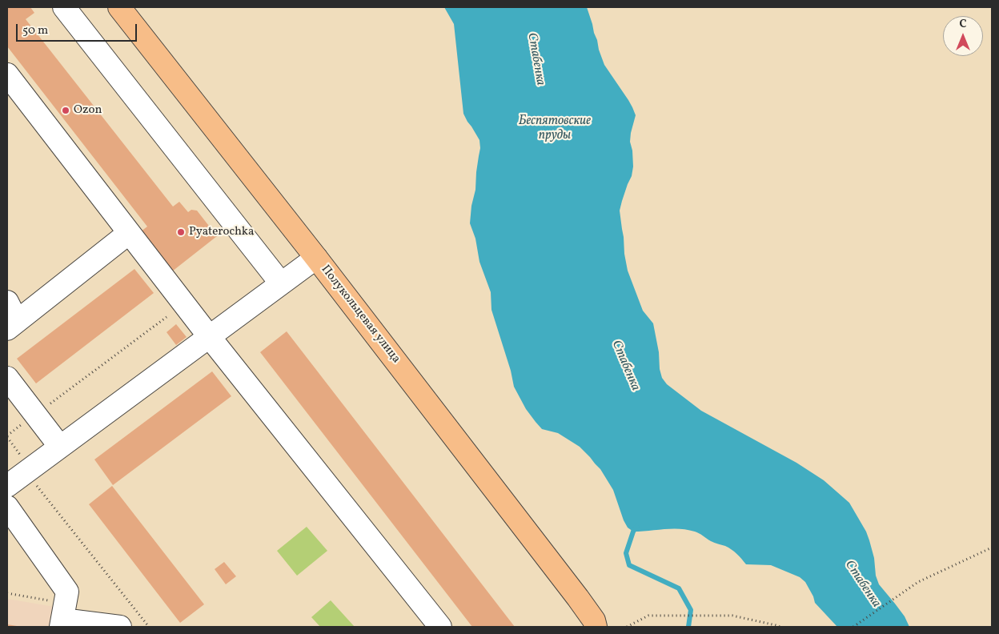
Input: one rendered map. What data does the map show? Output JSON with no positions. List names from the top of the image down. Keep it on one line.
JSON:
{"streets":{"main road":["Полукольцевая улица"]},"water":["Стабенка","Беспятовские пруды"],"places":["Ozon","Pyaterochka"],"scale_bar":"50 m","north":"top"}
